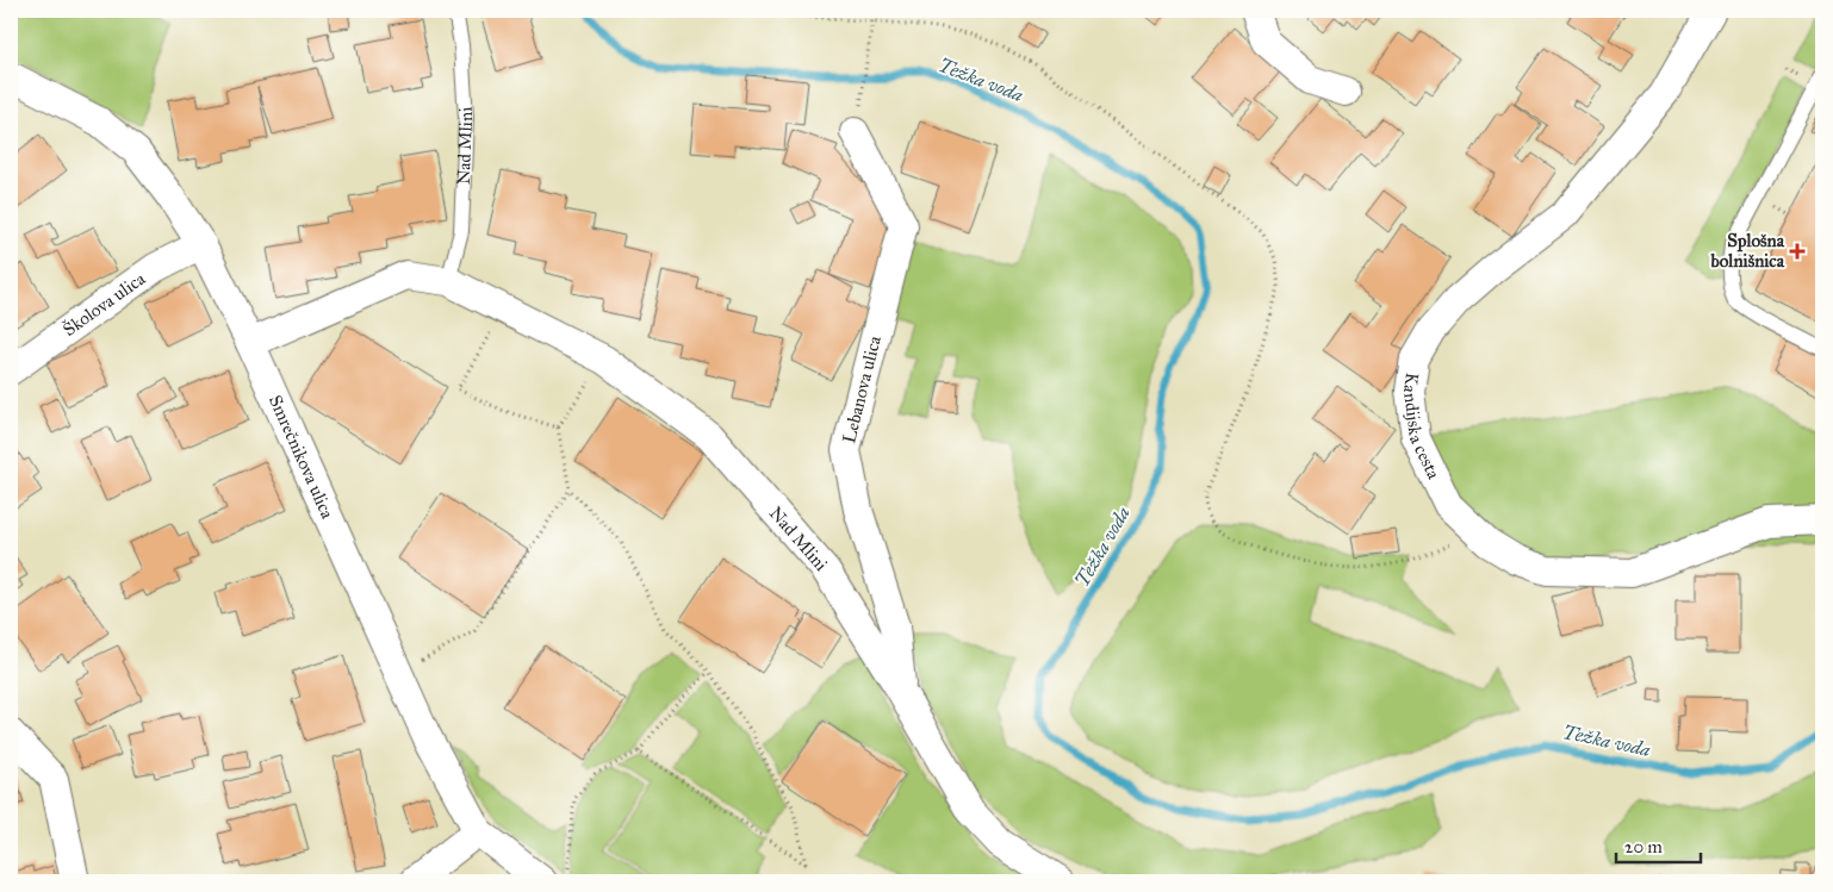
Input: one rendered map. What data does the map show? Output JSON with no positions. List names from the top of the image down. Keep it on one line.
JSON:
{"streets":{"street":["Nad Mlini","Školova ulica","Lebanova ulica","Kandijska cesta","Smrečnikova ulica"]},"crossings":[["Nad Mlini","Lebanova ulica"],["Nad Mlini","Smrečnikova ulica"],["Školova ulica","Smrečnikova ulica"]],"water":["Težka voda"],"places":{"health":["Splošna bolnišnica"]},"scale_bar":"20 m"}
